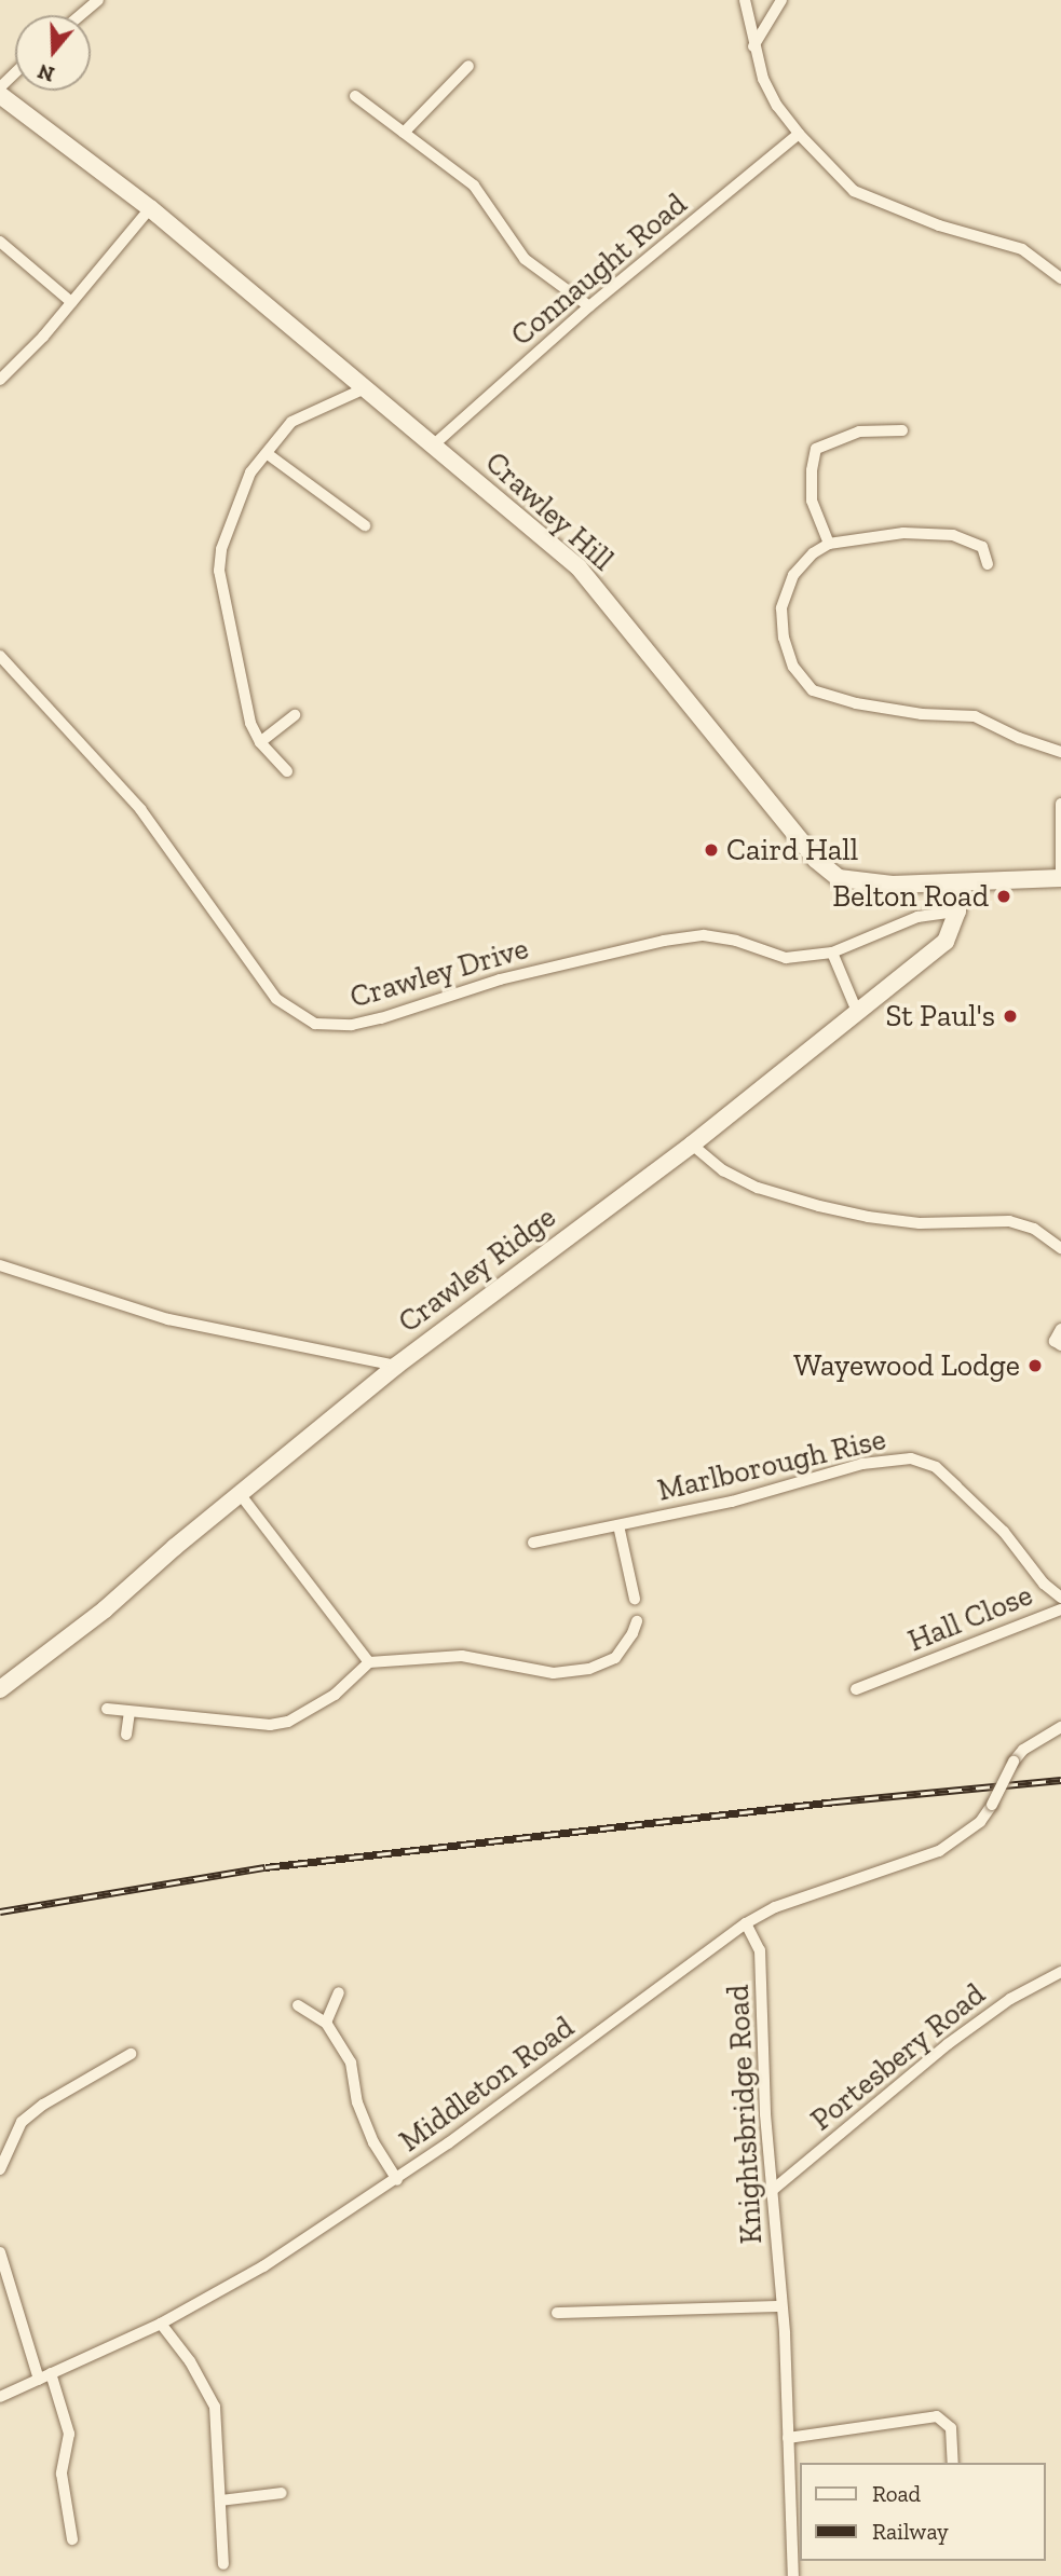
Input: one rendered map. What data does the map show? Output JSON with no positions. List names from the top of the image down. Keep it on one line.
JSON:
{"streets":{"street":["Connaught Road","Crawley Hill","Crawley Drive","Crawley Ridge","Marlborough Rise","Hall Close","Portesbery Road","Middleton Road","Knightsbridge Road"]},"crossings":[["Connaught Road","Crawley Hill"],["Crawley Hill","Crawley Ridge"],["Crawley Drive","Crawley Ridge"],["Portesbery Road","Knightsbridge Road"],["Middleton Road","Knightsbridge Road"]],"places":["Caird Hall","Belton Road","St Paul's","Wayewood Lodge"],"legend":["Road","Railway"],"north":"bottom"}
